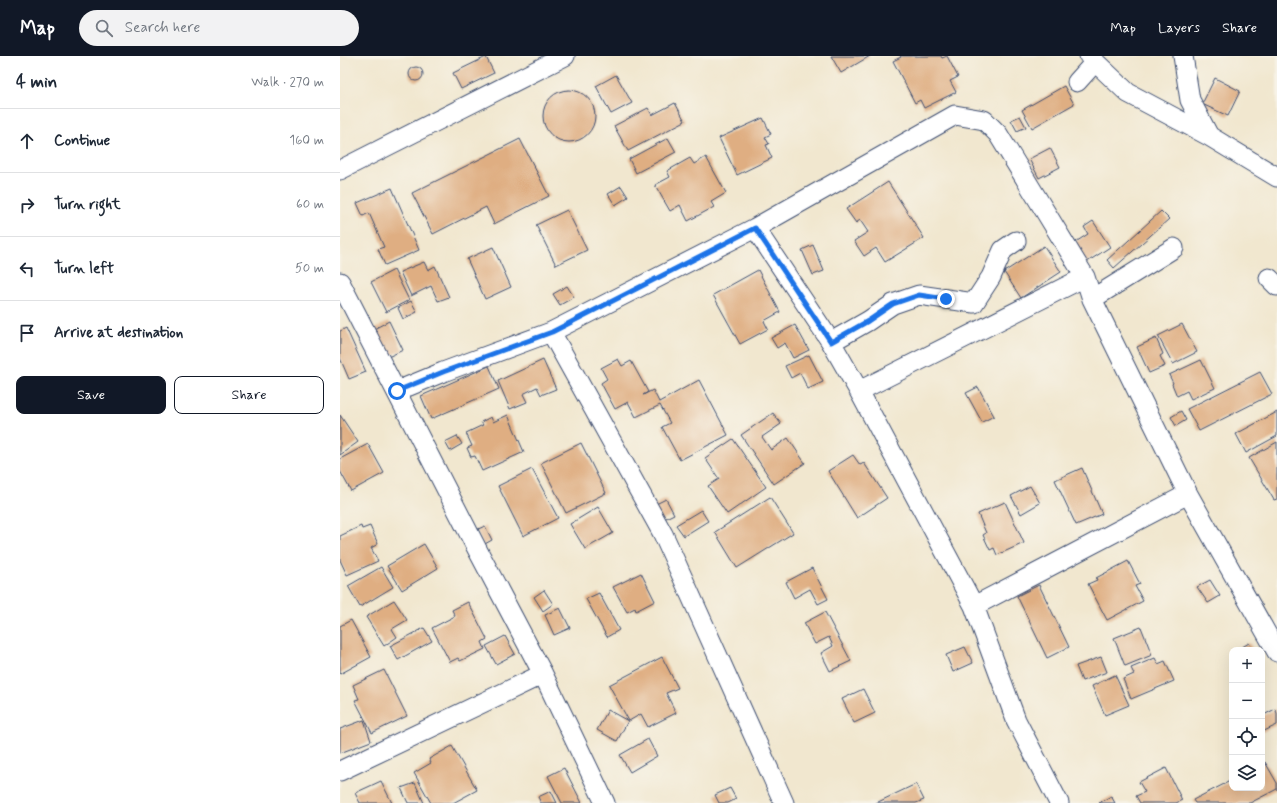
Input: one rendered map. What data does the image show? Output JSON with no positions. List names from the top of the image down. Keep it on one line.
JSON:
{"page":{"header":"Map","search":"Search here","nav":["Map","Layers","Share"],"heading":["4 min","Walk · 270 m"],"list":[["Continue","160 m"],["Turn right","60 m"],["Turn left","50 m"],"Arrive at destination"],"buttons":["Save","Share"],"map_buttons":["+","−"]}}
